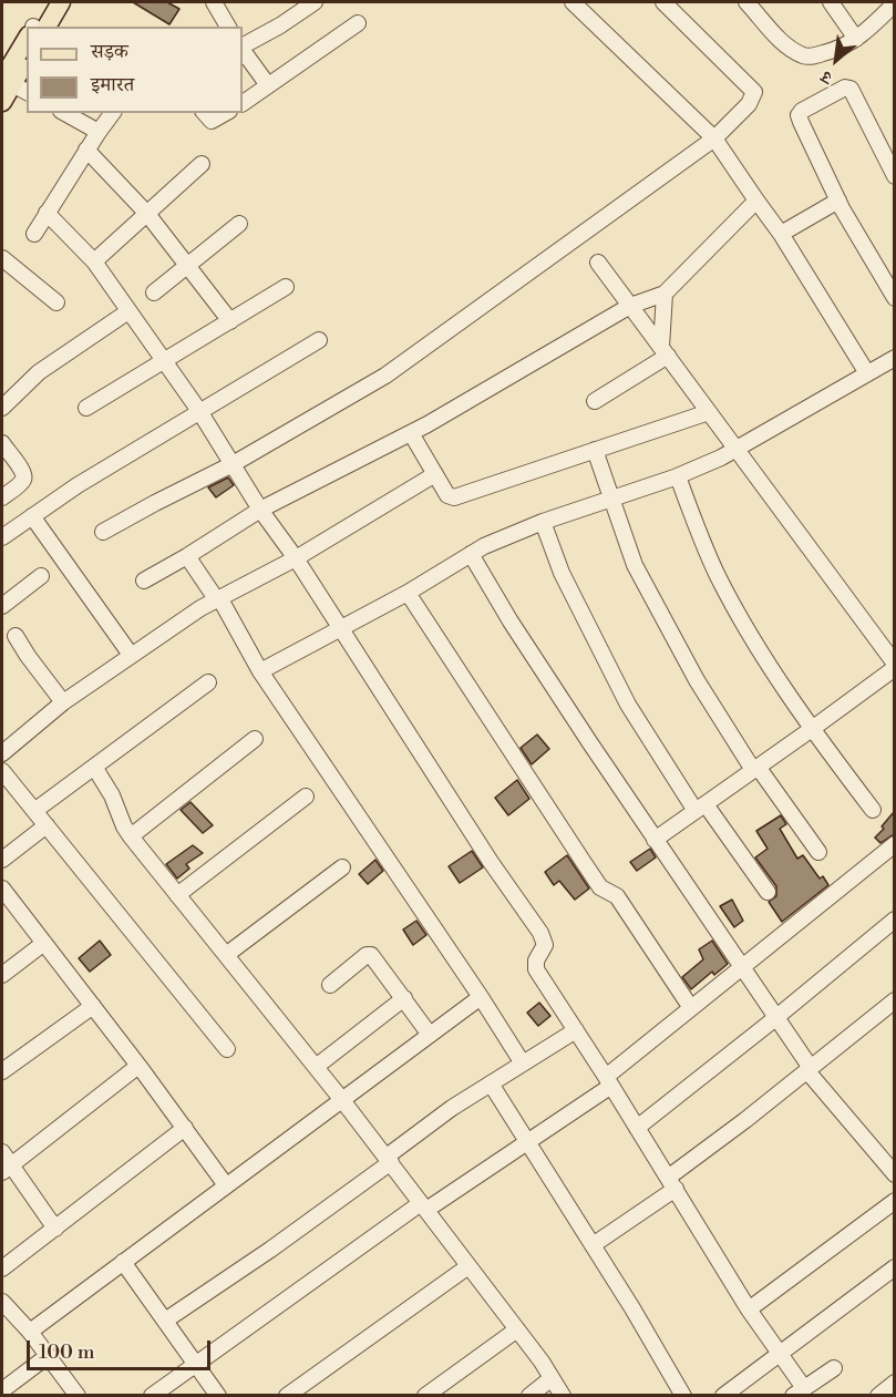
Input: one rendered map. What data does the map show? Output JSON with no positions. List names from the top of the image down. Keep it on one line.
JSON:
{"legend":["सड़क","इमारत"],"scale_bar":"100 m","north":"bottom left"}
